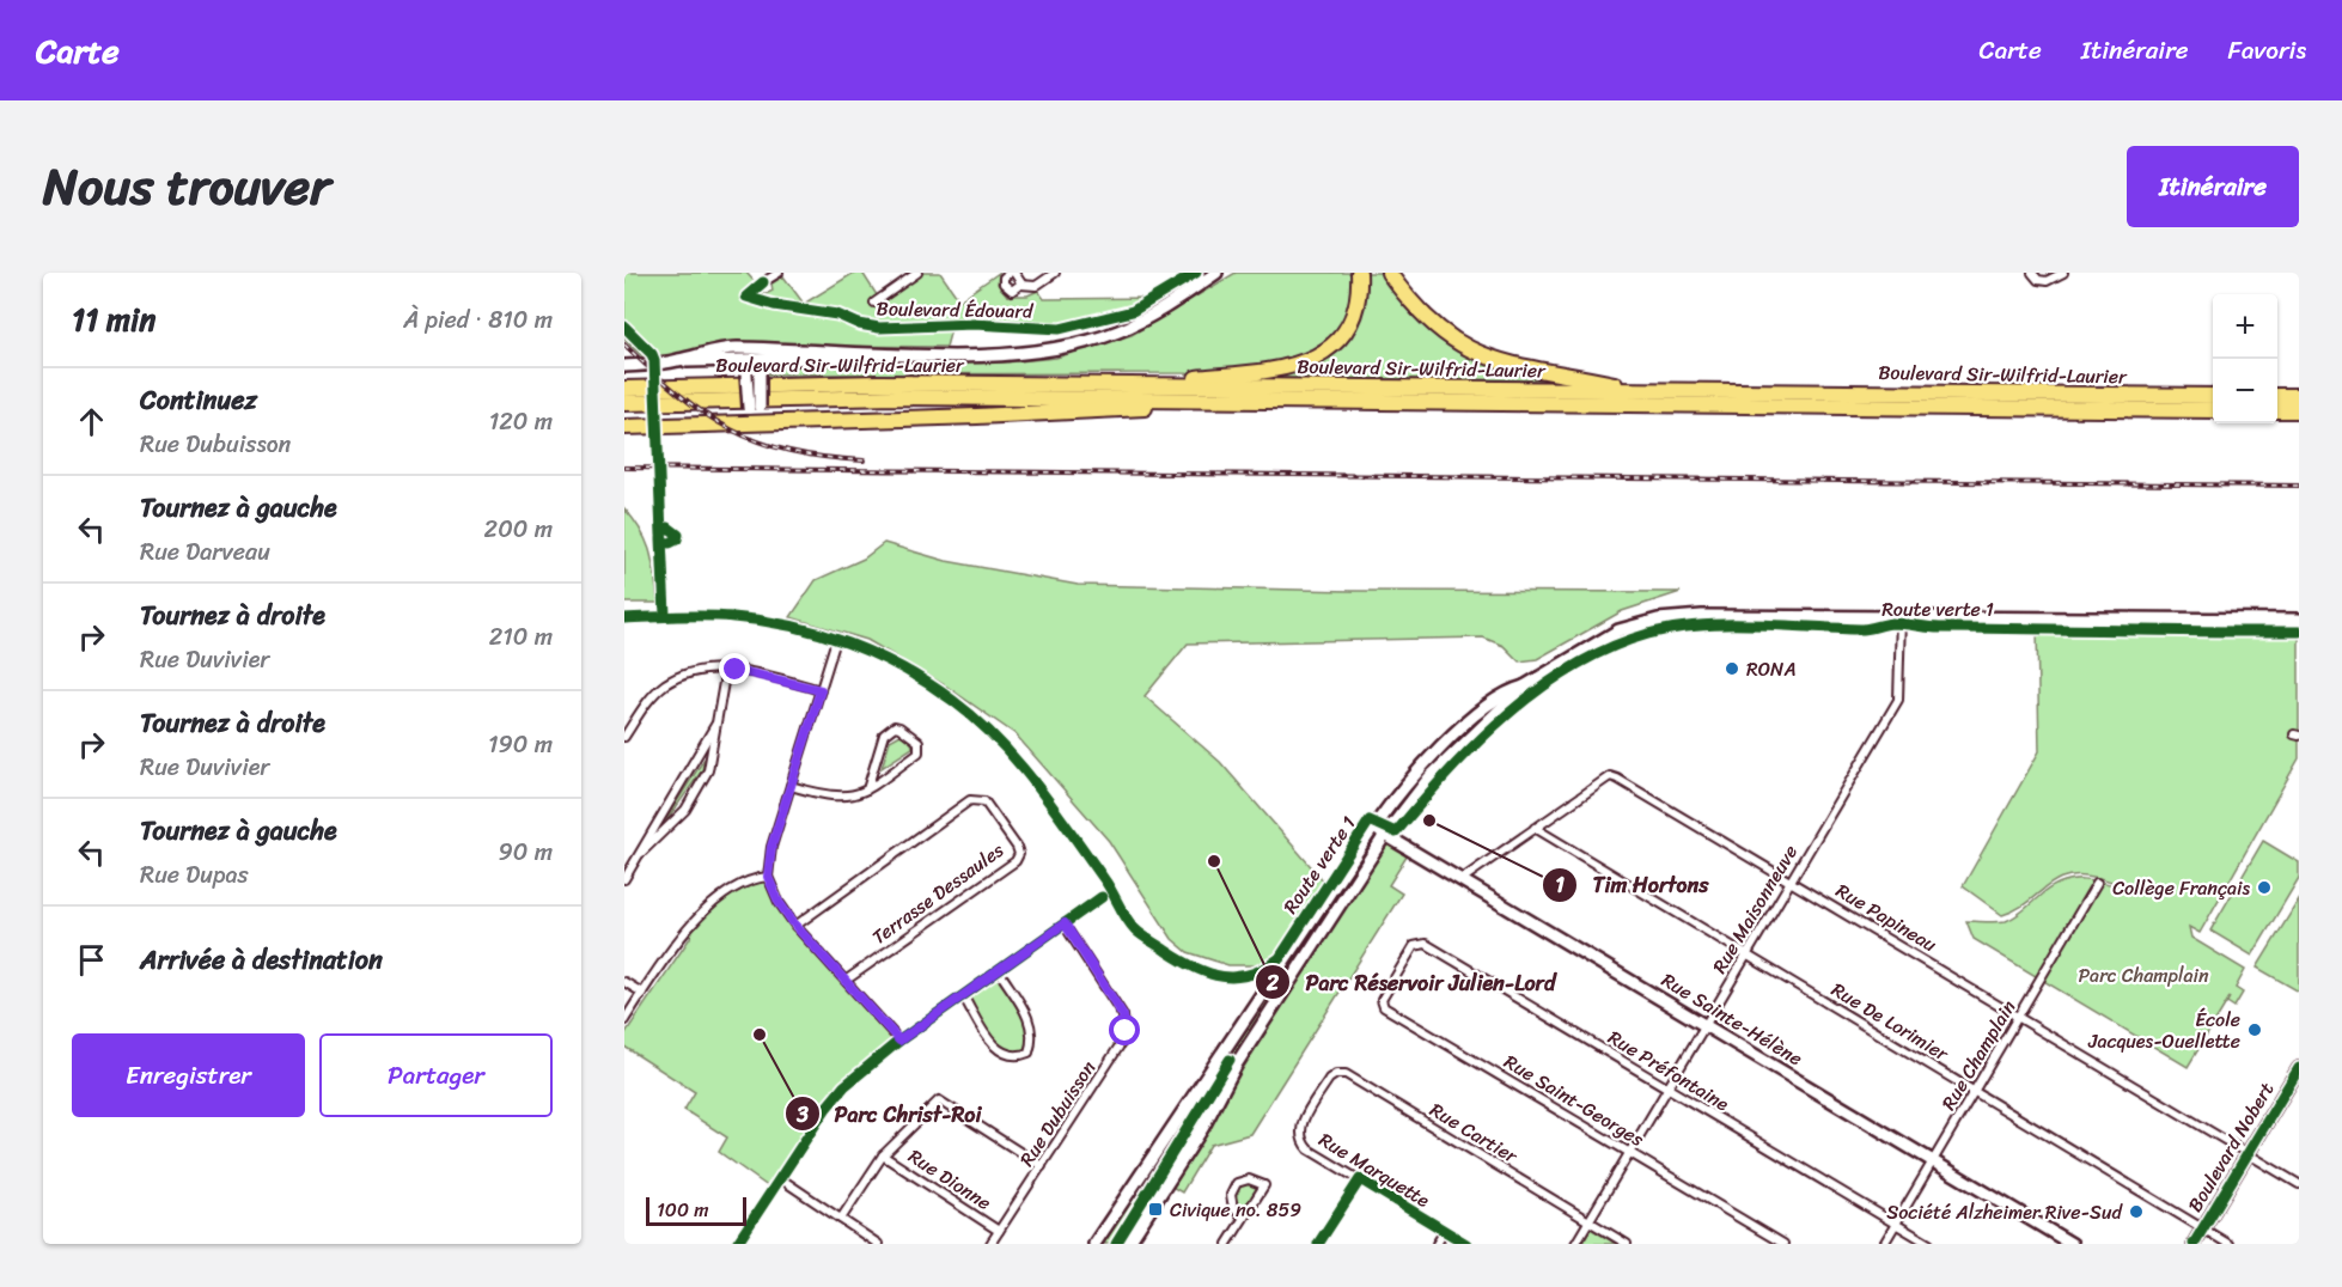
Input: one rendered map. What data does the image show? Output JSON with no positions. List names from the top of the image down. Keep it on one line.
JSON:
{"streets":{"highway":["Boulevard Sir-Wilfrid-Laurier"],"main road":["Rue Sainte-Hélène","Boulevard Nobert"],"street":["Terrasse Dessaules","Rue Maisonneuve","Rue Papineau","Rue De Lorimier","Rue Champlain","Rue Préfontaine","Rue Saint-Georges","Rue Dubuisson","Rue Cartier","Rue Marquette","Rue Dionne"],"cycle path":["Boulevard Édouard","Route verte 1"]},"crossings":[["Rue Maisonneuve","Rue Papineau"],["Rue Maisonneuve","Rue Sainte-Hélène"],["Rue Maisonneuve","Rue De Lorimier"],["Rue Maisonneuve","Rue Préfontaine"],["Rue Maisonneuve","Rue Saint-Georges"],["Rue Maisonneuve","Rue Cartier"],["Rue Papineau","Rue Sainte-Hélène"],["Rue Papineau","Rue De Lorimier"],["Rue Papineau","Rue Champlain"],["Rue Papineau","Boulevard Nobert"],["Rue Sainte-Hélène","Rue Champlain"],["Rue De Lorimier","Rue Champlain"],["Rue De Lorimier","Boulevard Nobert"],["Rue Champlain","Rue Préfontaine"],["Rue Préfontaine","Rue Saint-Georges"],["Rue Dubuisson","Rue Dionne"],["Rue Cartier","Rue Marquette"]],"parks":["Parc Champlain"],"places":{"other":["RONA","Tim Hortons","Parc Réservoir Julien-Lord","Collège Français","École Jacques-Ouellette","Parc Christ-Roi","Société Alzheimer Rive-Sud"],"transit":["Civique no. 859"]},"scale_bar":"100 m","page":{"header":"Carte","nav":["Carte","Itinéraire","Favoris"],"title":"Nous trouver","buttons":["Itinéraire",["Enregistrer","Partager"]],"heading":["11 min","À pied · 810 m"],"map_buttons":["+","−"],"list":[["Continuez","Rue Dubuisson","120 m"],["Tournez à gauche","Rue Darveau","200 m"],["Tournez à droite","Rue Duvivier","210 m"],["Tournez à droite","Rue Duvivier","190 m"],["Tournez à gauche","Rue Dupas","90 m"],"Arrivée à destination"],"scale":"100 m"}}
